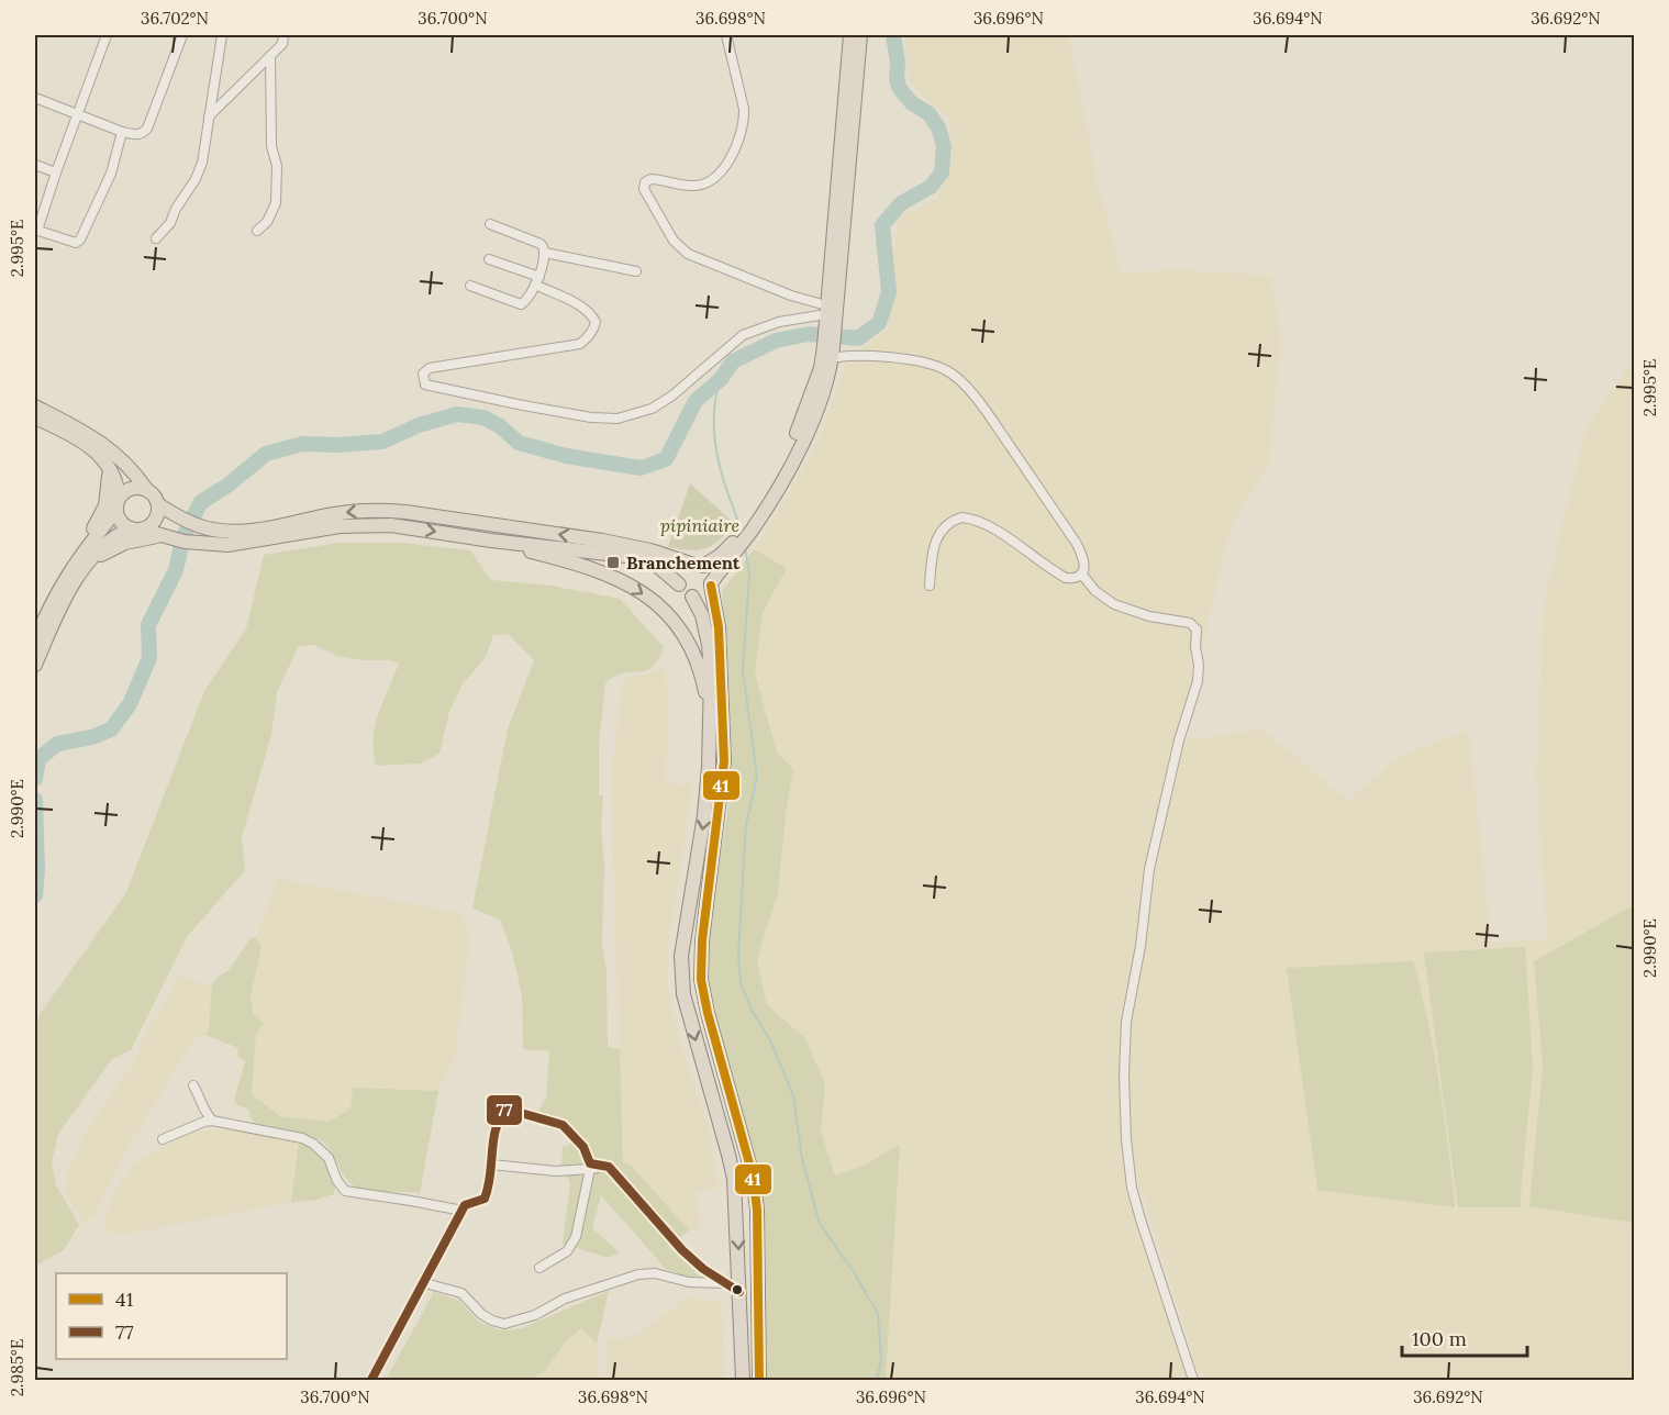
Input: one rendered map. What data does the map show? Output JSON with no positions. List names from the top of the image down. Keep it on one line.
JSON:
{"parks":["pipiniaire"],"places":{"transit":["Branchement"]},"lines":["transit line 41","transit line 77"],"legend":["41","77"],"scale_bar":"100 m","coordinates":["36.702°N","36.700°N","36.698°N","36.696°N","36.694°N","36.692°N","2.995°E","2.990°E","2.985°E"]}
